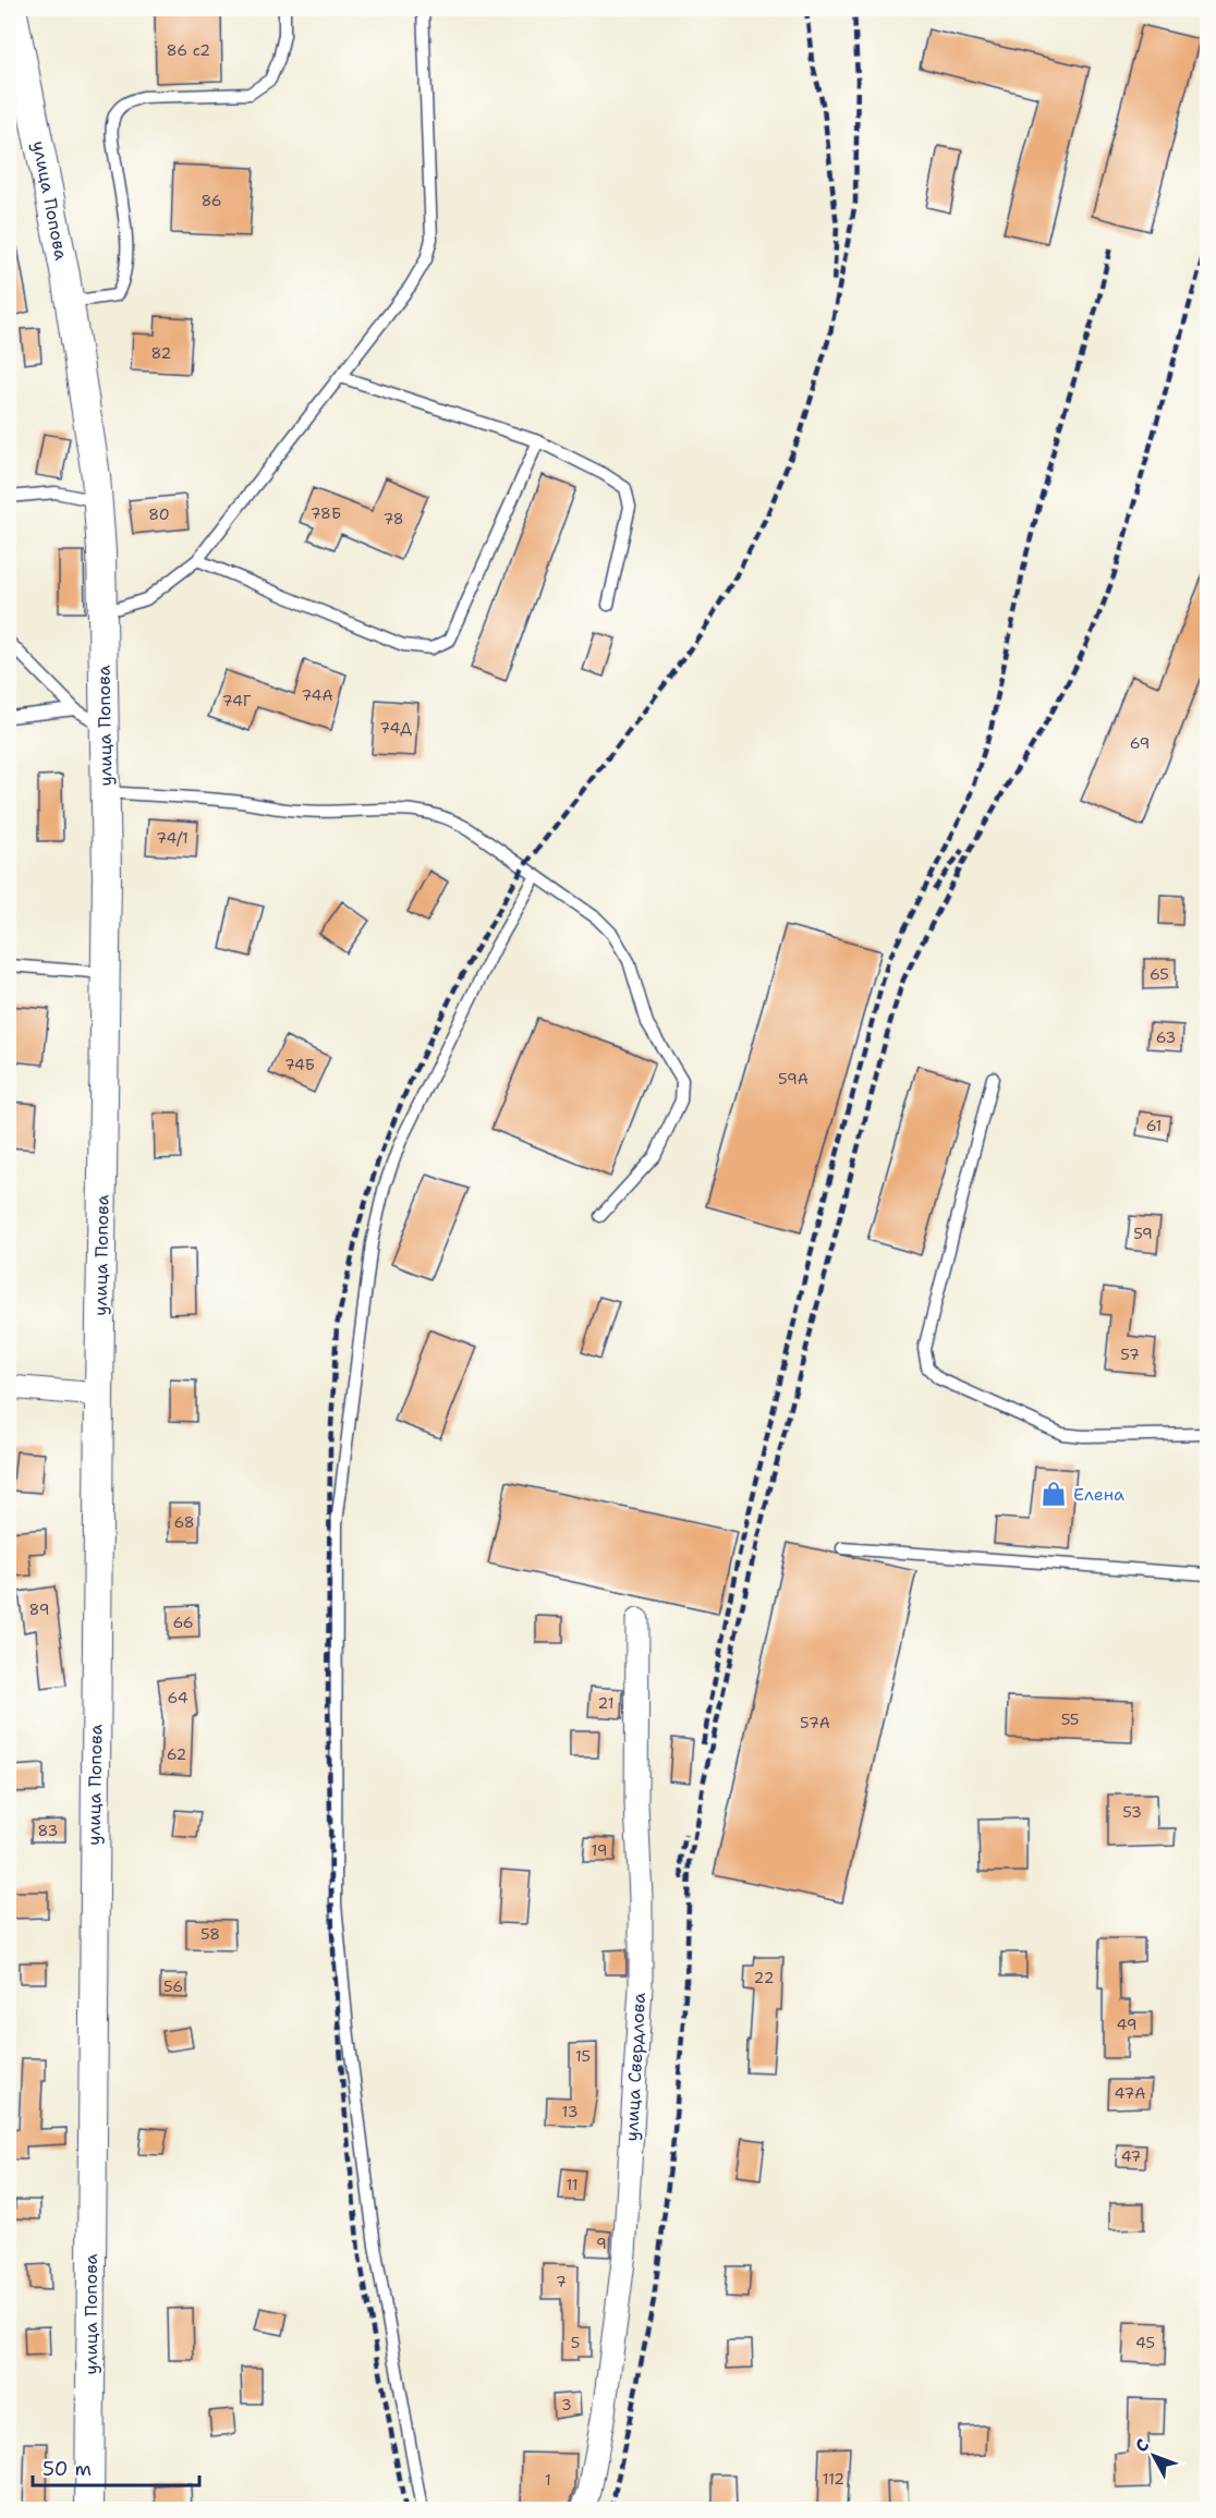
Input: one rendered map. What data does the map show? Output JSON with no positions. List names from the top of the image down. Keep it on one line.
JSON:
{"streets":{"street":["улица Попова","улица Свердлова"]},"places":{"shop":["Елена"]},"house_numbers":["86 с2","86","82","78Б","80","78","74А","74Г","74Д","69","74/1","65","63","74Б","59А","61","59","57","68","89","66","64","21","55","57А","62","53","83","19","58","22","56","49","15","47А","13","47","11","9","7","5","45","3","112","1"],"scale_bar":"50 m","north":"top left"}
